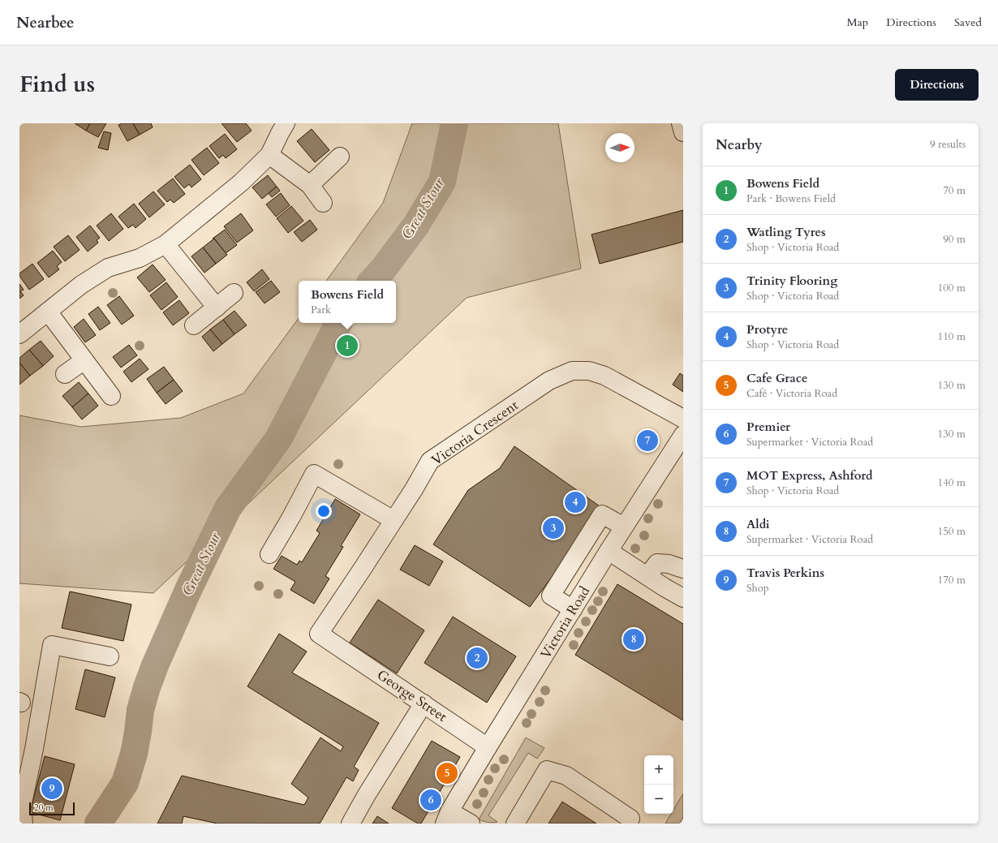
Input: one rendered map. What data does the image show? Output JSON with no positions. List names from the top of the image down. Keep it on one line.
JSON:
{"streets":{"street":["Victoria Crescent","Victoria Road","George Street"]},"crossings":[["Victoria Crescent","George Street"],["Victoria Road","George Street"]],"water":["Great Stour"],"scale_bar":"20 m","north":"right","page":{"header":"Nearbee","nav":["Map","Directions","Saved"],"title":"Find us","buttons":"Directions","heading":["Nearby","9 results"],"list":[{"mark":"1","name":"Bowens Field","note":"Park · Bowens Field","value":"70 m"},{"mark":"2","name":"Watling Tyres","note":"Shop · Victoria Road","value":"90 m"},{"mark":"3","name":"Trinity Flooring","note":"Shop · Victoria Road","value":"100 m"},{"mark":"4","name":"Protyre","note":"Shop · Victoria Road","value":"110 m"},{"mark":"5","name":"Cafe Grace","note":"Café · Victoria Road","value":"130 m"},{"mark":"6","name":"Premier","note":"Supermarket · Victoria Road","value":"130 m"},{"mark":"7","name":"MOT Express, Ashford","note":"Shop · Victoria Road","value":"140 m"},{"mark":"8","name":"Aldi","note":"Supermarket · Victoria Road","value":"150 m"},{"mark":"9","name":"Travis Perkins","note":"Shop","value":"170 m"}],"popup":["Bowens Field","Park"],"pins":["1","7","4","3","8","2","5","9","6"],"map_buttons":["+","−"],"scale":"20 m"}}
